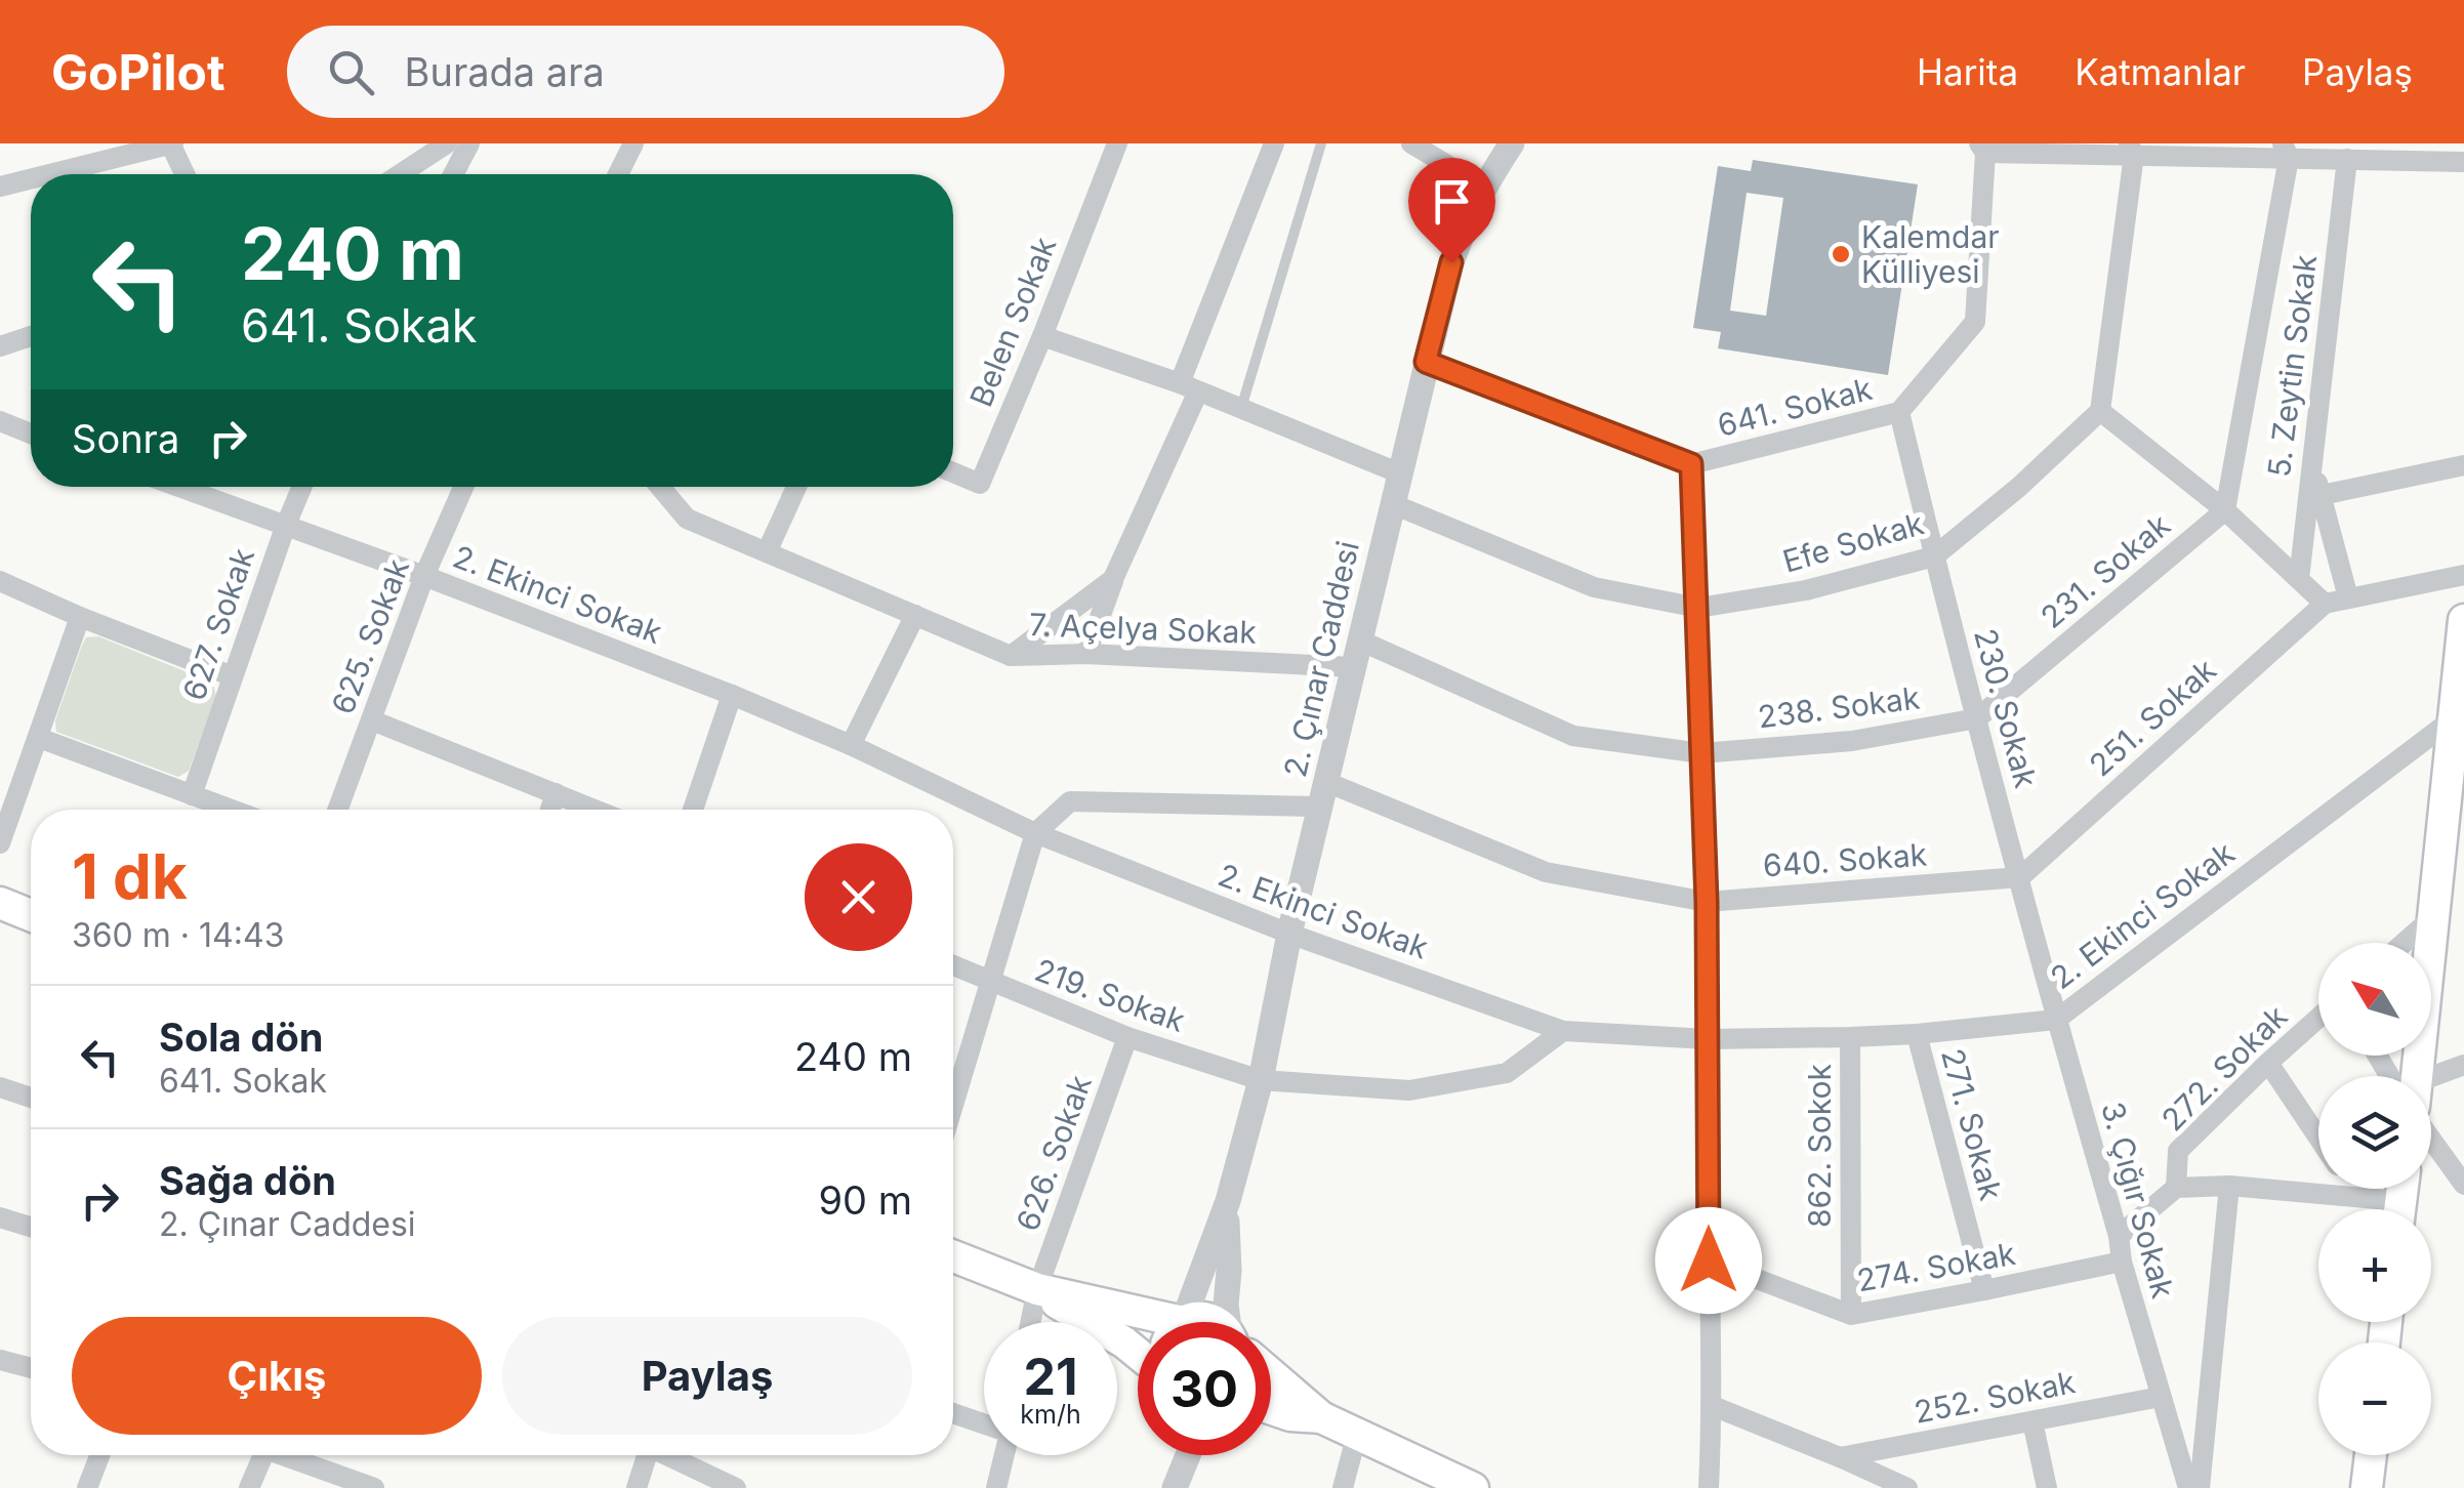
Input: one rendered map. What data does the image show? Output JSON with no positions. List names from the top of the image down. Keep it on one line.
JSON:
{"streets":{"street":["Belen Sokak","5. Zeytin Sokak","641. Sokak","Efe Sokak","231. Sokak","2. Ekinci Sokak","627. Sokak","7. Açelya Sokak","625. Sokak","2. Çınar Caddesi","238. Sokak","230. Sokak","251. Sokak","640. Sokak","219. Sokak","272. Sokak","271. Sokak","862. Sokok","626. Sokak","3. Çığır Sokak","274. Sokak","252. Sokak"]},"crossings":[["5. Zeytin Sokak","231. Sokak"],["641. Sokak","2. Çınar Caddesi"],["641. Sokak","230. Sokak"],["Efe Sokak","2. Çınar Caddesi"],["Efe Sokak","230. Sokak"],["231. Sokak","238. Sokak"],["231. Sokak","230. Sokak"],["2. Ekinci Sokak","627. Sokak"],["2. Ekinci Sokak","625. Sokak"],["2. Ekinci Sokak","2. Çınar Caddesi"],["2. Ekinci Sokak","230. Sokak"],["2. Ekinci Sokak","219. Sokak"],["2. Ekinci Sokak","271. Sokak"],["2. Ekinci Sokak","862. Sokok"],["2. Ekinci Sokak","3. Çığır Sokak"],["7. Açelya Sokak","2. Çınar Caddesi"],["2. Çınar Caddesi","238. Sokak"],["2. Çınar Caddesi","640. Sokak"],["2. Çınar Caddesi","219. Sokak"],["238. Sokak","230. Sokak"],["230. Sokak","251. Sokak"],["230. Sokak","640. Sokak"],["230. Sokak","3. Çığır Sokak"],["251. Sokak","640. Sokak"],["219. Sokak","626. Sokak"],["271. Sokak","274. Sokak"],["862. Sokok","274. Sokak"],["3. Çığır Sokak","274. Sokak"],["3. Çığır Sokak","252. Sokak"]],"places":["Kalemdar Külliyesi"],"north":"top left","page":{"header":"GoPilot","search":"Burada ara","nav":["Harita","Katmanlar","Paylaş"],"turn":["240 m","641. Sokak"],"then":"Sonra","heading":["1 dk","360 m · 14:43"],"map_buttons":["+","−"],"list":[{"name":"Sola dön","note":"641. Sokak","value":"240 m"},{"name":"Sağa dön","note":"2. Çınar Caddesi","value":"90 m"}],"buttons":["Çıkış","Paylaş"],"speed":"21 km/h","limit":"30"}}
